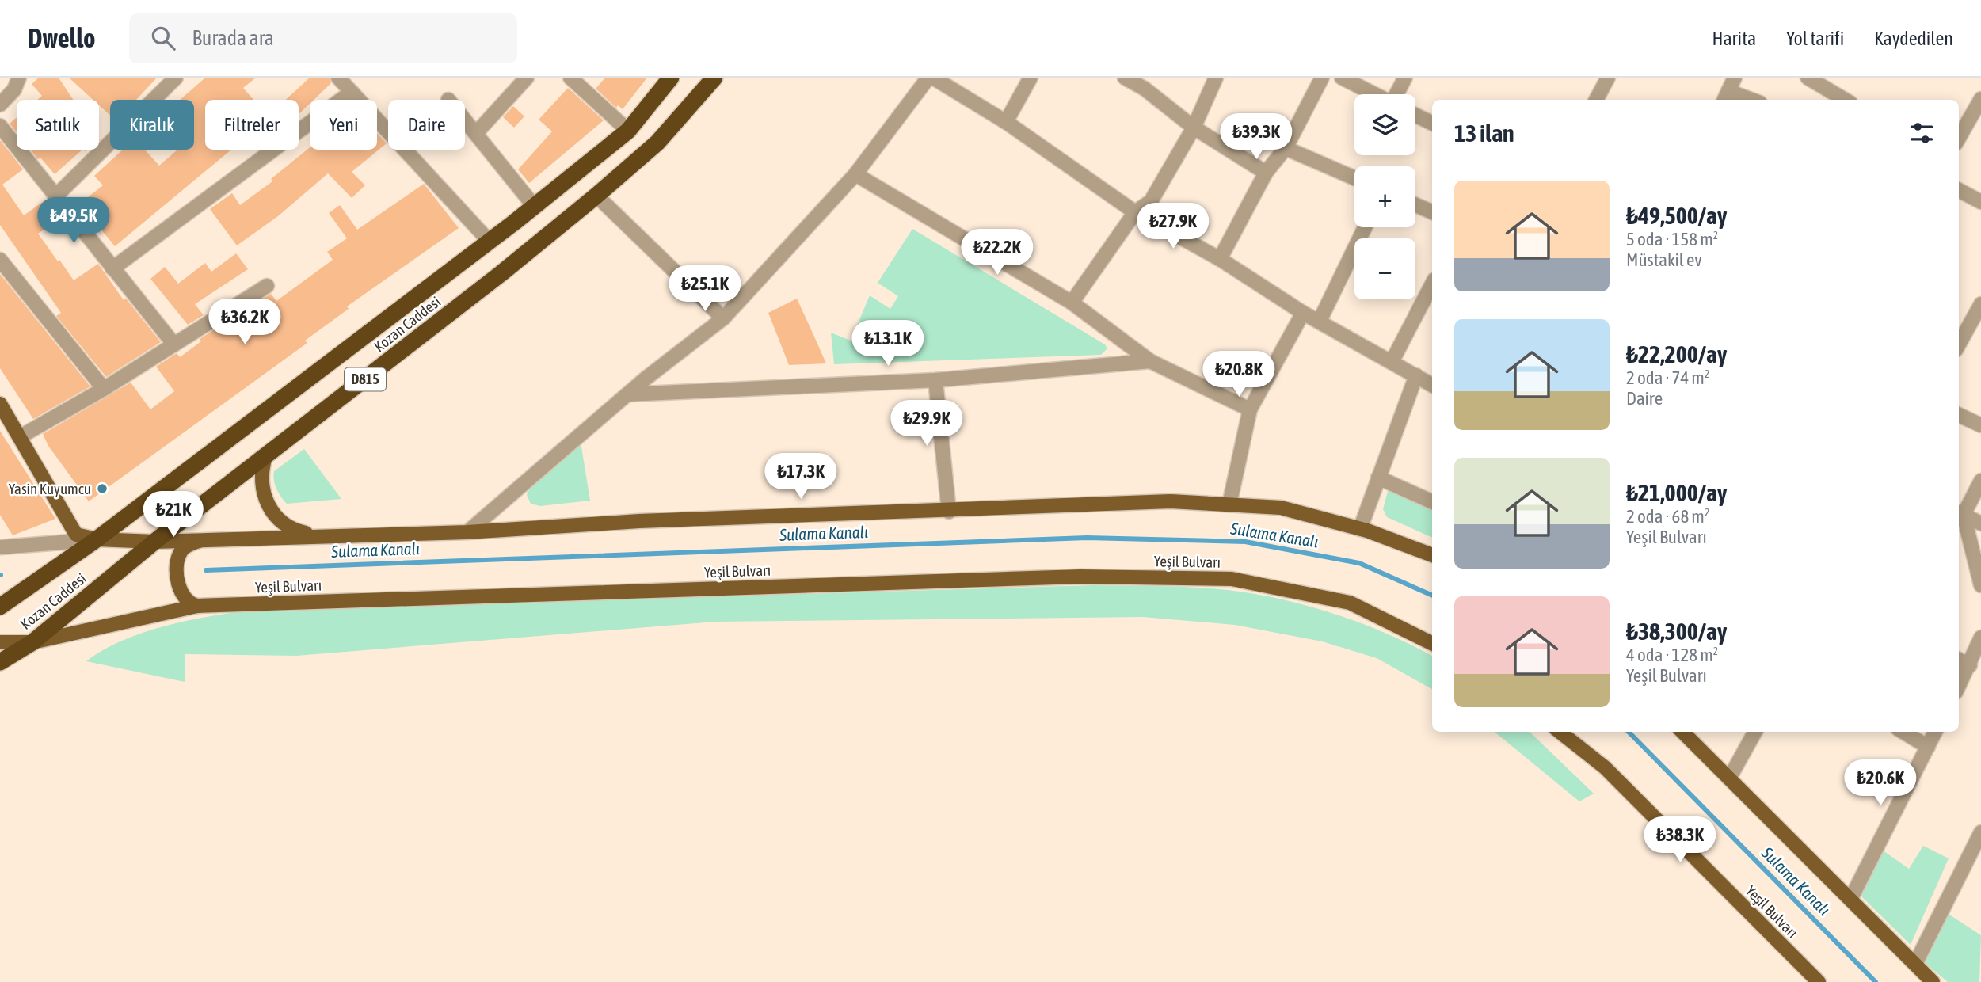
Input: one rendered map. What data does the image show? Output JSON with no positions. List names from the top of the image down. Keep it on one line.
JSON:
{"streets":{"highway":["Kozan Caddesi","D815"],"main road":["Yeşil Bulvarı"]},"crossings":[["Kozan Caddesi","Yeşil Bulvarı"]],"water":["Sulama Kanalı"],"places":["Yasin Kuyumcu"],"page":{"header":"Dwello","search":"Burada ara","nav":["Harita","Yol tarifi","Kaydedilen"],"map_buttons":["+","−"],"chip":["Satılık","Kiralık","Filtreler","Yeni","Daire"],"heading":"13 ilan","price":["₺39.3K","₺49.5K","₺27.9K","₺22.2K","₺25.1K","₺36.2K","₺13.1K","₺20.8K","₺29.9K","₺17.3K","₺21K","₺20.6K","₺38.3K"],"list":[{"name":"₺49,500/ay","note":"5 oda · 158 m² · Müstakil ev"},{"name":"₺22,200/ay","note":"2 oda · 74 m² · Daire"},{"name":"₺21,000/ay","note":"2 oda · 68 m² · Yeşil Bulvarı"},{"name":"₺38,300/ay","note":"4 oda · 128 m² · Yeşil Bulvarı"}]}}
